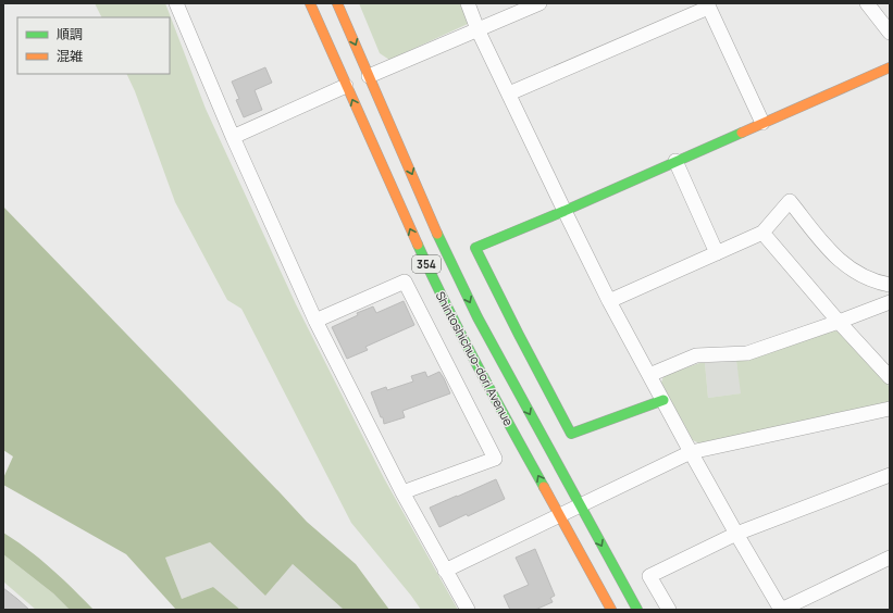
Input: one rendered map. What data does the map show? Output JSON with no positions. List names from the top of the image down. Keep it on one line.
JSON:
{"streets":{"main road":["354","Shintoshichuo-dori Avenue"]},"legend":["順調","混雑"]}
